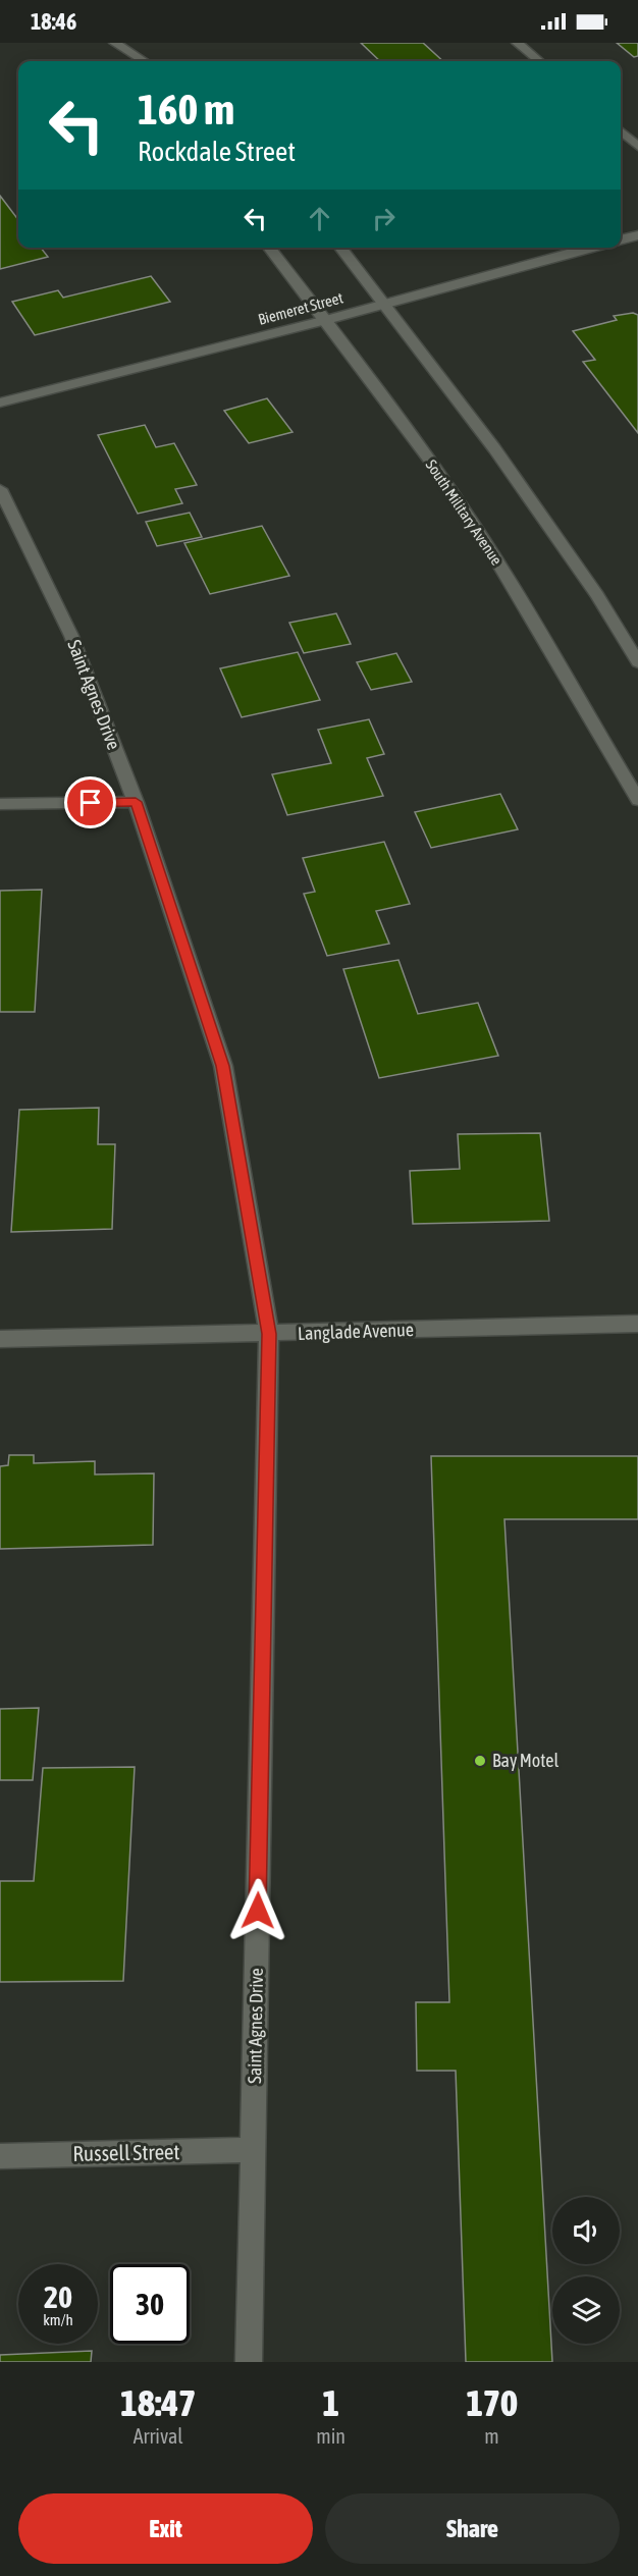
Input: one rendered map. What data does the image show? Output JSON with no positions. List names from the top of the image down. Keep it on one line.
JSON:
{"streets":{"street":["Biemeret Street","South Military Avenue","Saint Agnes Drive","Langlade Avenue","Russell Street"]},"crossings":[["Biemeret Street","South Military Avenue"],["Saint Agnes Drive","Langlade Avenue"],["Saint Agnes Drive","Russell Street"]],"places":["Bay Motel"],"page":{"status":"18:46","turn":["160 m","Rockdale Street"],"speed":"20 km/h","limit":"30","eta":["18:47","Arrival","1","min","170","m"],"buttons":["Exit","Share"]}}
